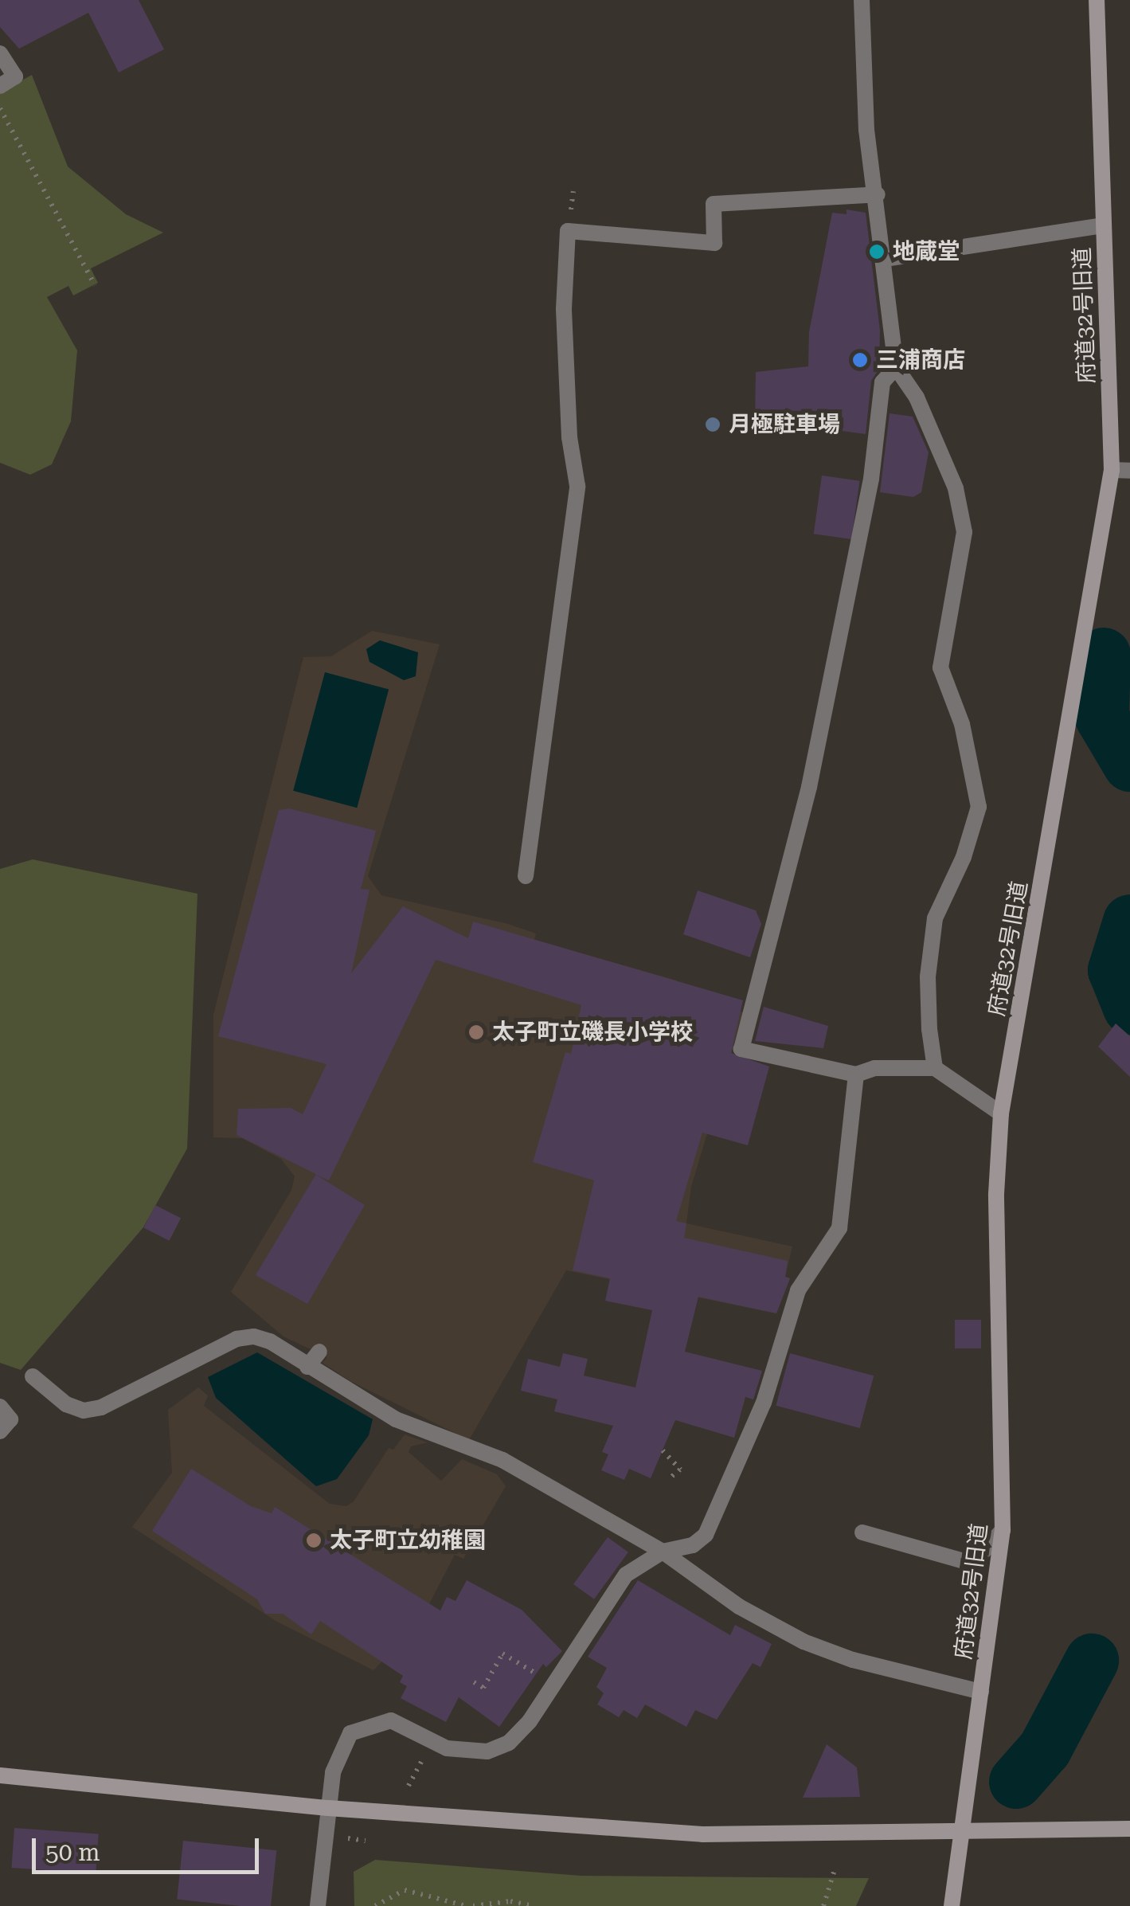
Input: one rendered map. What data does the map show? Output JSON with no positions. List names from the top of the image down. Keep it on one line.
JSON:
{"streets":{"street":["府道32号旧道"]},"places":["地蔵堂","三浦商店","月極駐車場","太子町立磯長小学校","太子町立幼稚園"],"scale_bar":"50 m"}
